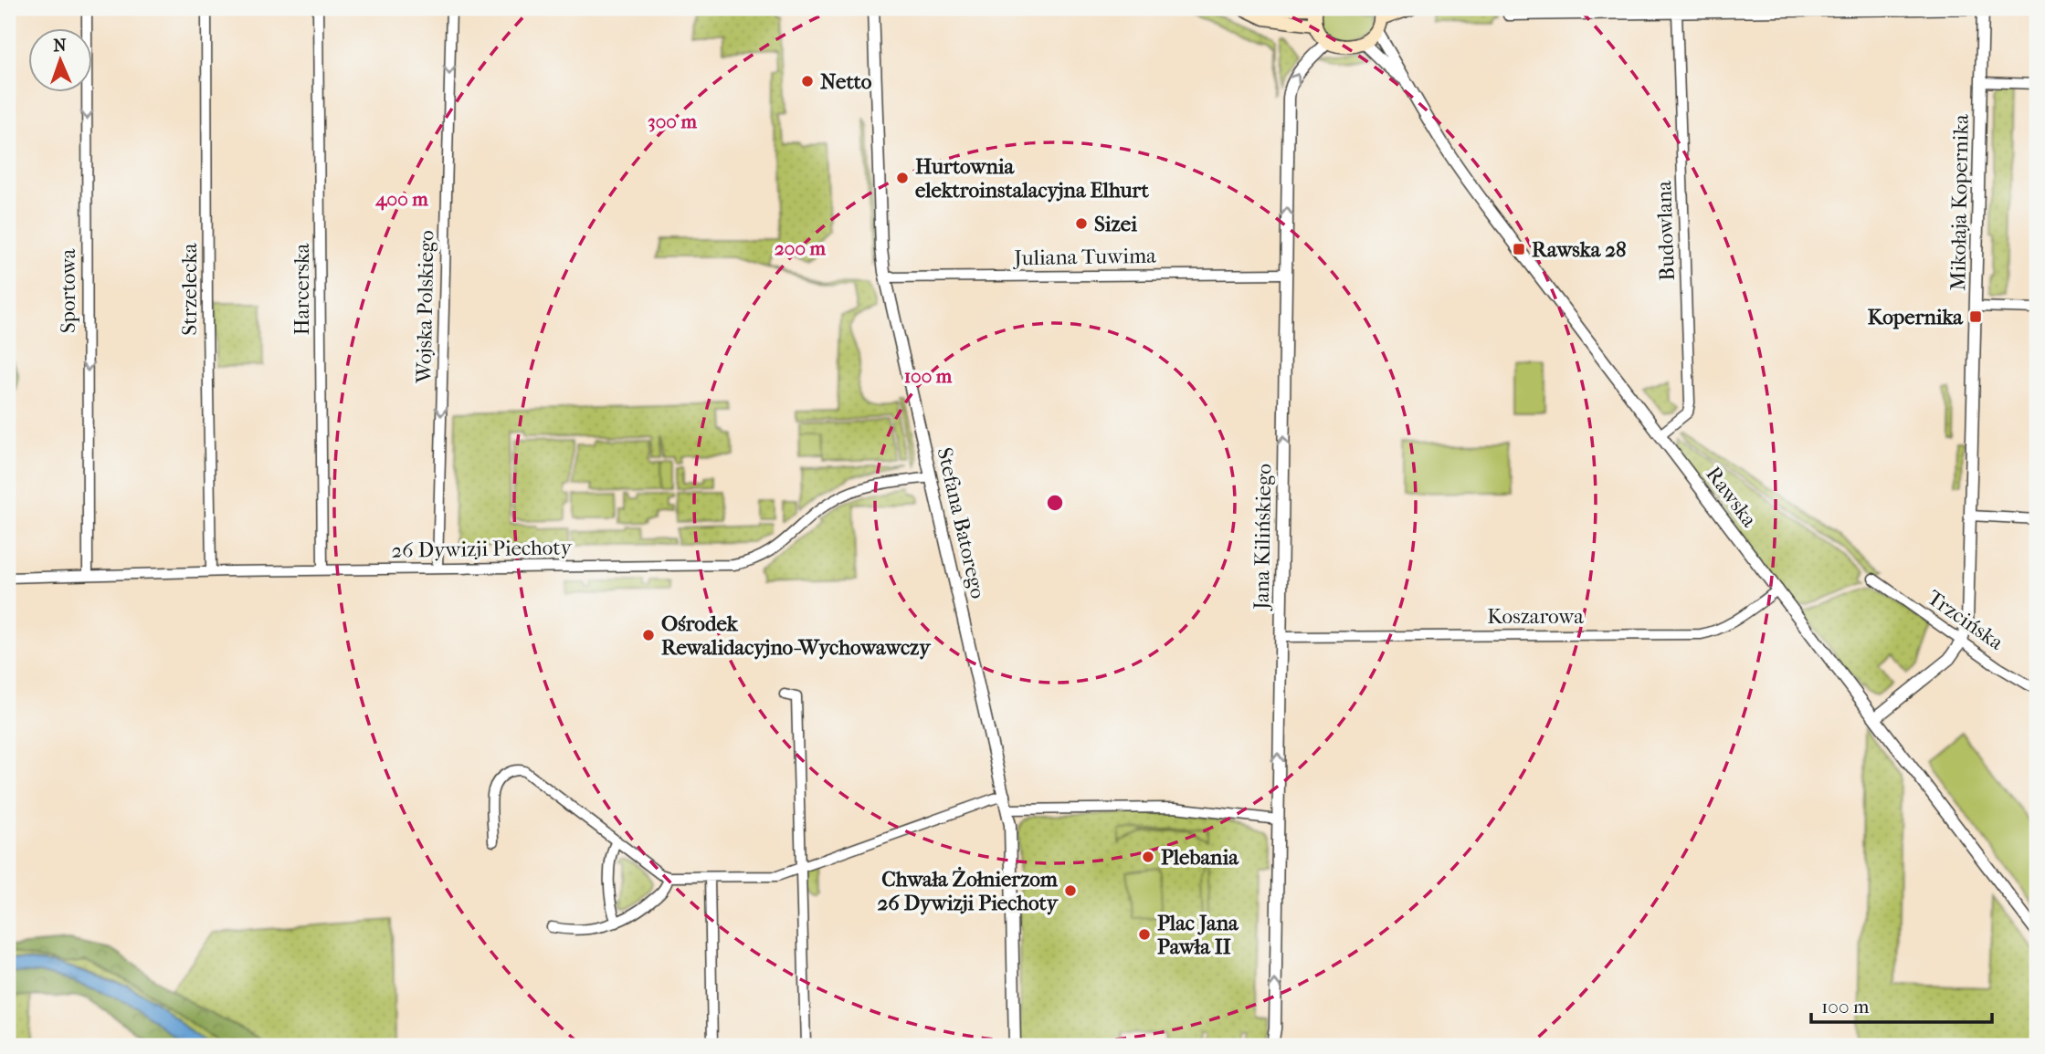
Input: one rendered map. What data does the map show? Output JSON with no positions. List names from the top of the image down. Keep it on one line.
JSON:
{"streets":{"street":["Mikołaja Kopernika","Budowlana","Juliana Tuwima","Strzelecka","Harcerska","Sportowa","Wojska Polskiego","Rawska","Stefana Batorego","Jana Kilińskiego","26 Dywizji Piechoty","Koszarowa","Trzcińska"]},"crossings":[["Mikołaja Kopernika","Rawska"],["Mikołaja Kopernika","Trzcińska"],["Budowlana","Rawska"],["Juliana Tuwima","Stefana Batorego"],["Juliana Tuwima","Jana Kilińskiego"],["Strzelecka","26 Dywizji Piechoty"],["Harcerska","26 Dywizji Piechoty"],["Sportowa","26 Dywizji Piechoty"],["Wojska Polskiego","26 Dywizji Piechoty"],["Rawska","Koszarowa"],["Stefana Batorego","26 Dywizji Piechoty"],["Jana Kilińskiego","Koszarowa"]],"one_way":["Sportowa","Wojska Polskiego","Jana Kilińskiego"],"places":{"other":["Netto","Hurtownia elektroinstalacyjna Elhurt","Sizei","Ośrodek Rewalidacyjno-Wychowawczy","Plebania","Chwała Żołnierzom 26 Dywizji Piechoty","Plac Jana Pawła II"],"transit":["Rawska 28","Kopernika"]},"scale_bar":"100 m","north":"top","rings":["300 m","400 m","200 m","100 m"]}
